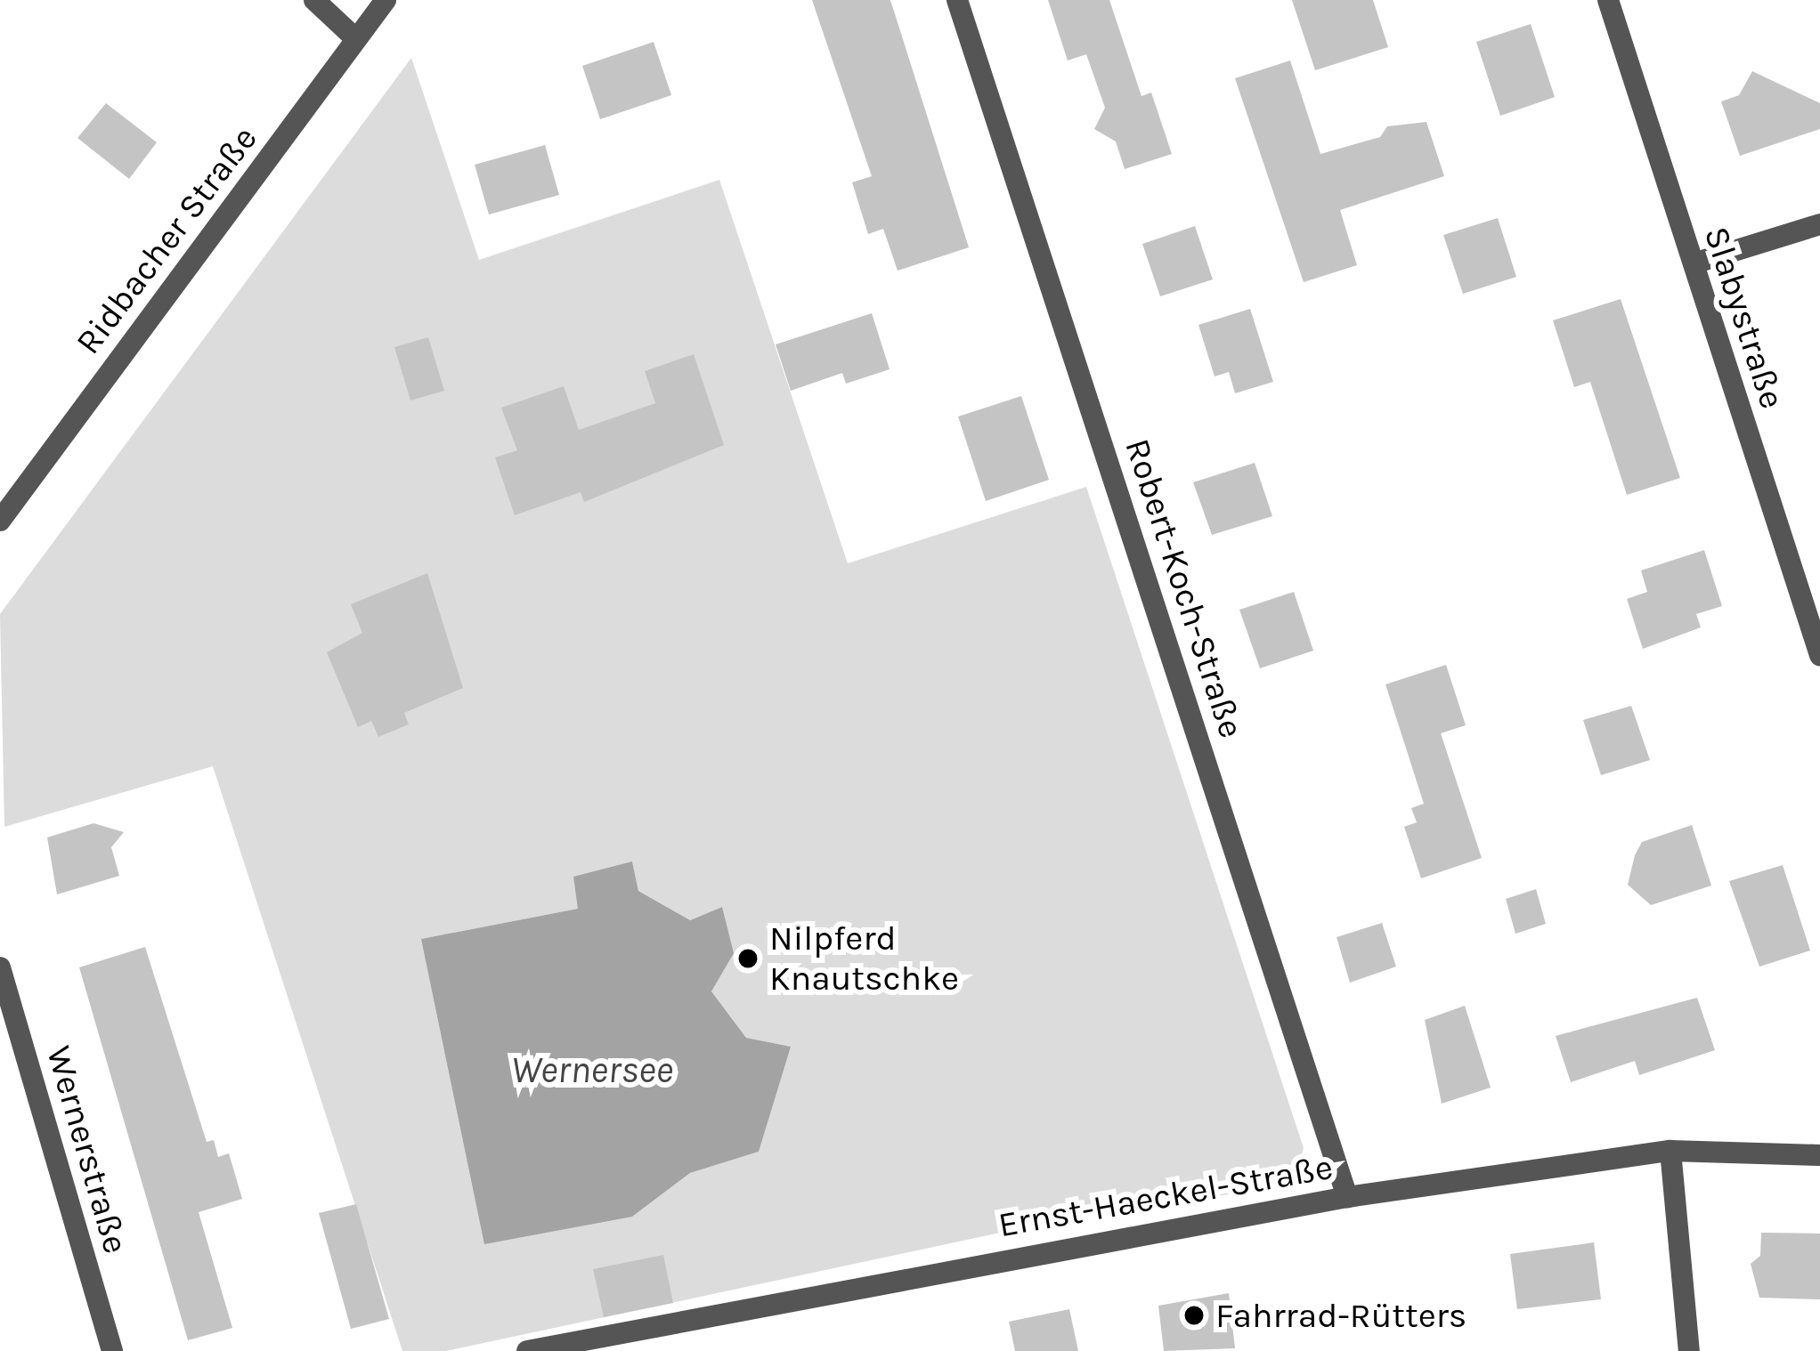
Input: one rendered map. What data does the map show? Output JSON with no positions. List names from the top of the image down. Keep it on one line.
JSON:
{"streets":{"street":["Ridbacher Straße","Slabystraße","Robert-Koch-Straße","Wernerstraße","Ernst-Haeckel-Straße"]},"crossings":[["Robert-Koch-Straße","Ernst-Haeckel-Straße"]],"water":["Wernersee"],"places":["Nilpferd Knautschke","Fahrrad-Rütters"]}
